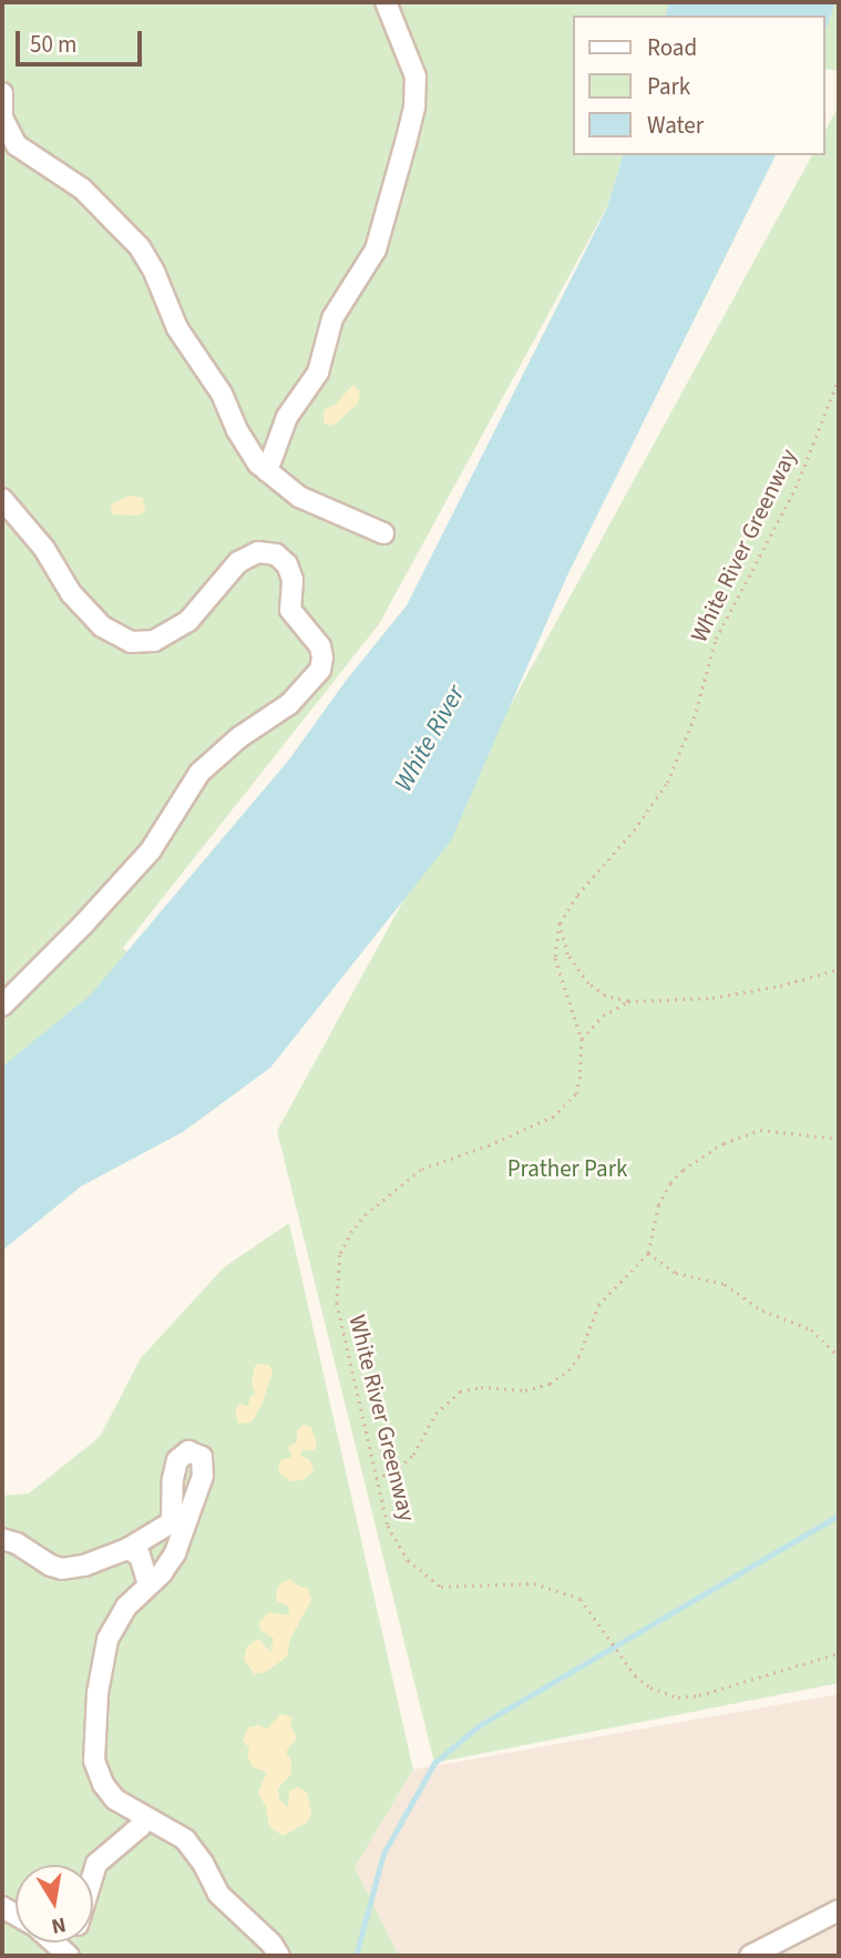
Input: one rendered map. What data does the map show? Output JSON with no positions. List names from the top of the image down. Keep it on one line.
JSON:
{"streets":{"path":["White River Greenway"]},"water":["White River"],"parks":["Prather Park"],"legend":["Road","Park","Water"],"scale_bar":"50 m","north":"bottom"}
